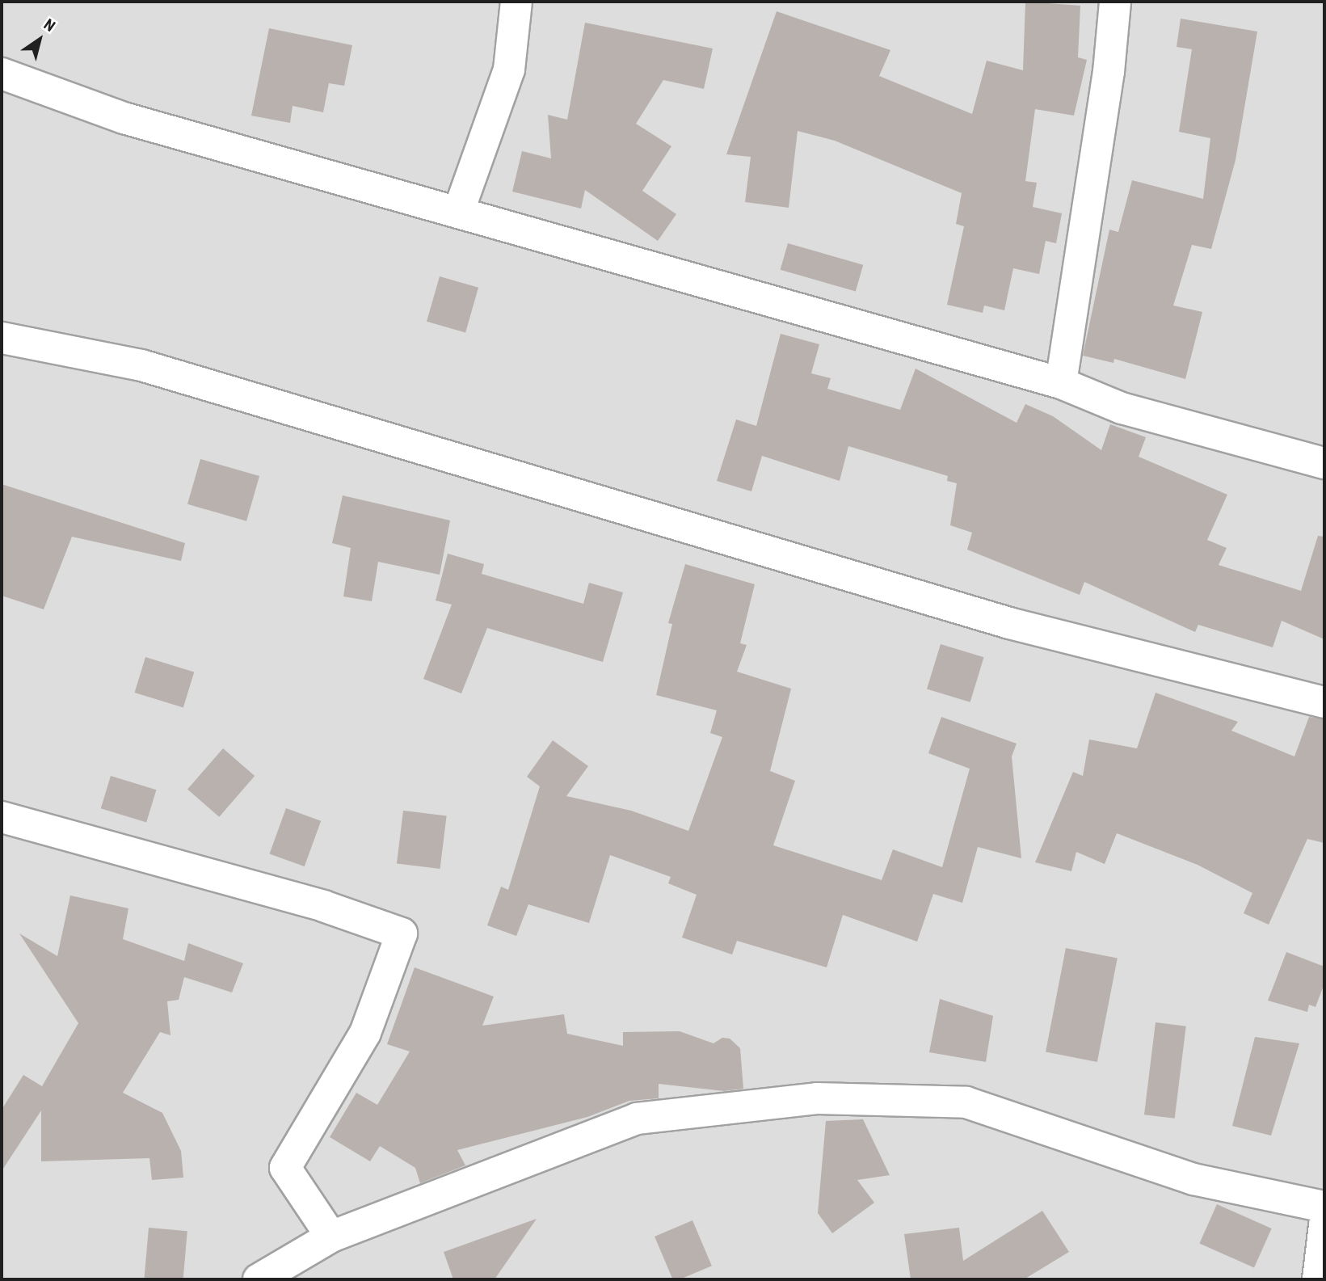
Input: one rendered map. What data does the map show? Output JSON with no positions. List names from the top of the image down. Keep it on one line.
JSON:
{"north":"top right"}
